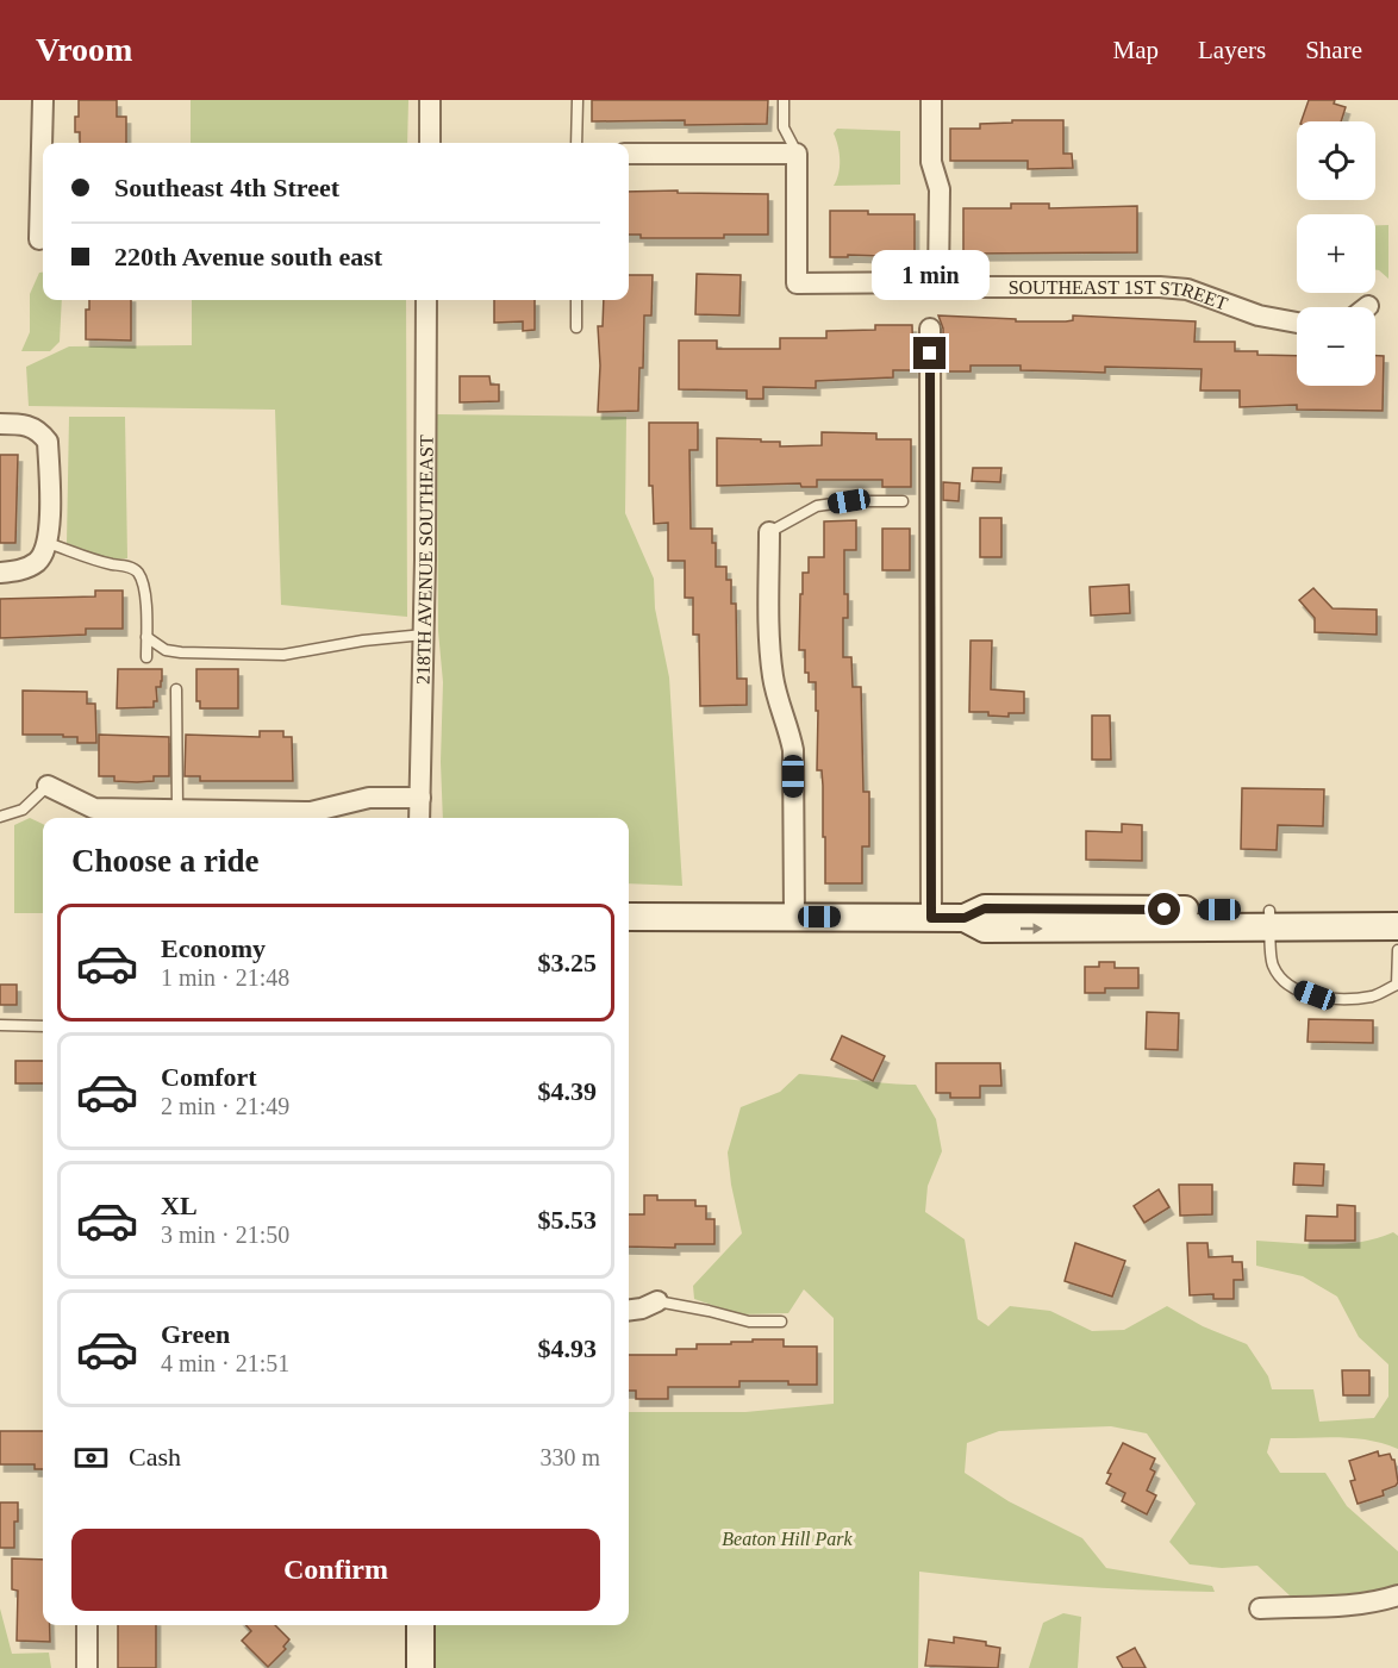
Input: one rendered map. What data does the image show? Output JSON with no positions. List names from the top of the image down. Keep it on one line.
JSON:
{"streets":{"street":["SOUTHEAST 1ST STREET","218TH AVENUE SOUTHEAST"]},"parks":["Beaton Hill Park"],"page":{"header":"Vroom","nav":["Map","Layers","Share"],"map_buttons":["+","−"],"banner":["Southeast 4th Street","220th Avenue south east"],"bubble":"1 min","heading":"Choose a ride","list":[{"name":"Economy","note":"1 min · 21:48","value":"$3.25"},{"name":"Comfort","note":"2 min · 21:49","value":"$4.39"},{"name":"XL","note":"3 min · 21:50","value":"$5.53"},{"name":"Green","note":"4 min · 21:51","value":"$4.93"}],"pay":["Cash","330 m"],"buttons":"Confirm"}}
